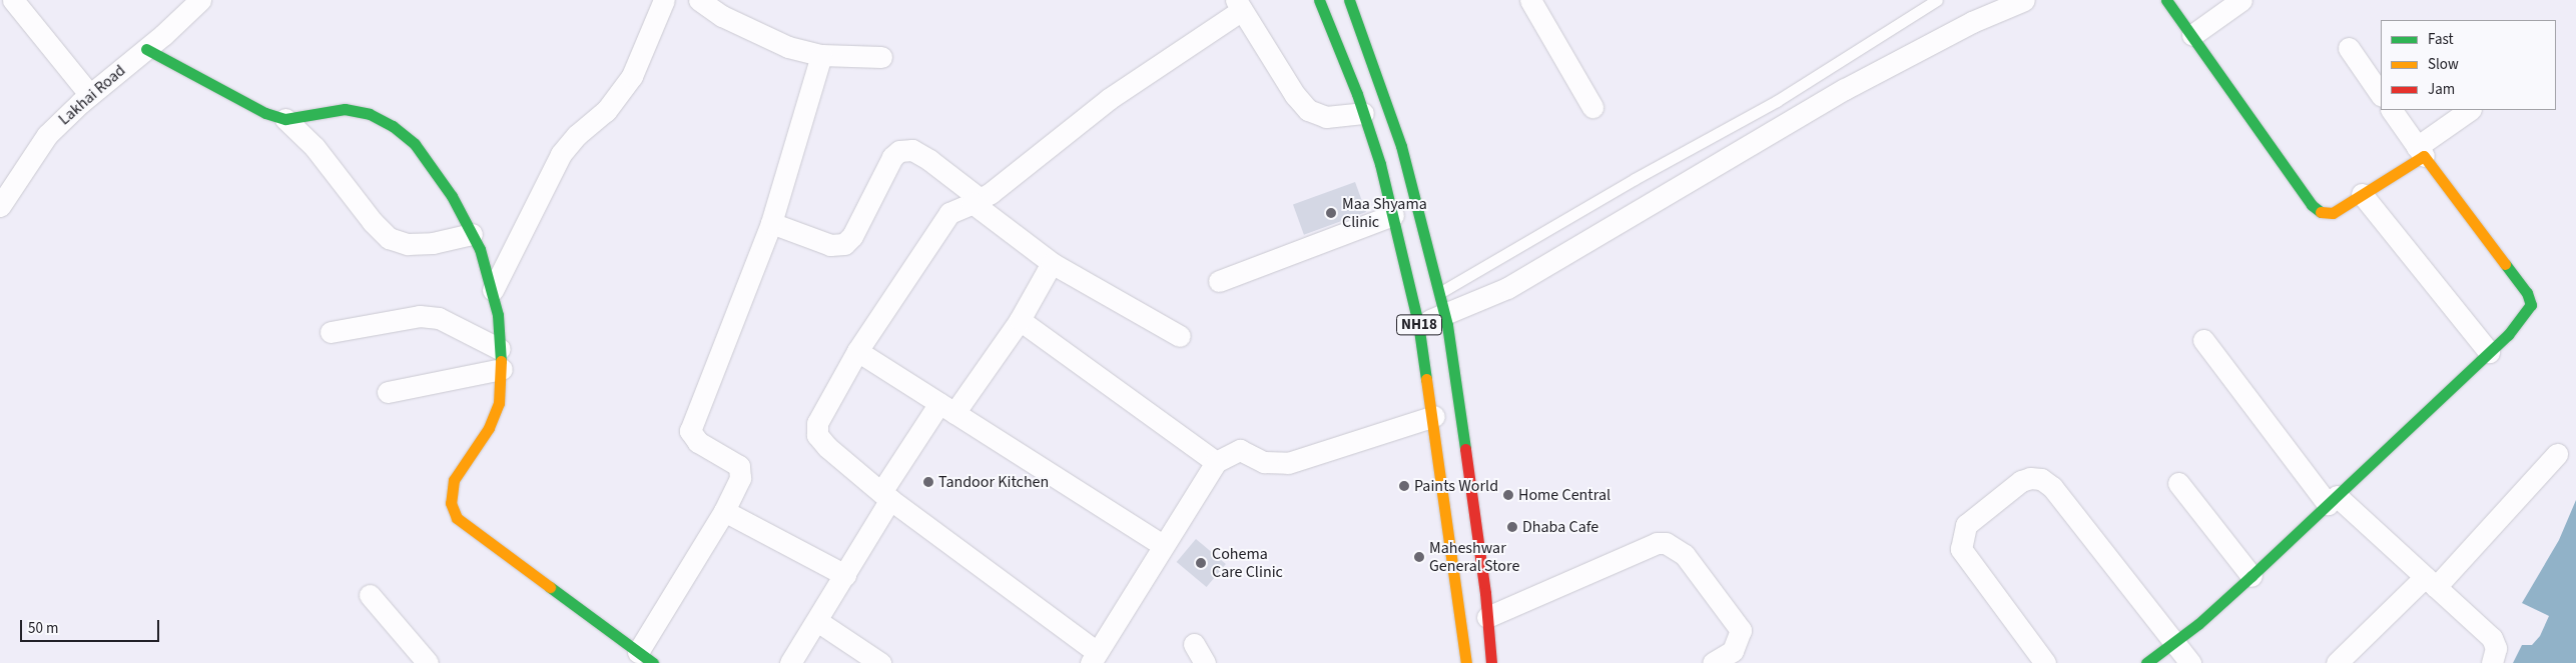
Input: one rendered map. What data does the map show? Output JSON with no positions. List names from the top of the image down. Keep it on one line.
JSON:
{"streets":{"main road":["NH18"],"street":["Lakhai Road"]},"places":["Maa Shyama Clinic","Tandoor Kitchen","Paints World","Home Central","Dhaba Cafe","Maheshwar General Store","Cohema Care Clinic"],"legend":["Fast","Slow","Jam"],"scale_bar":"50 m"}
